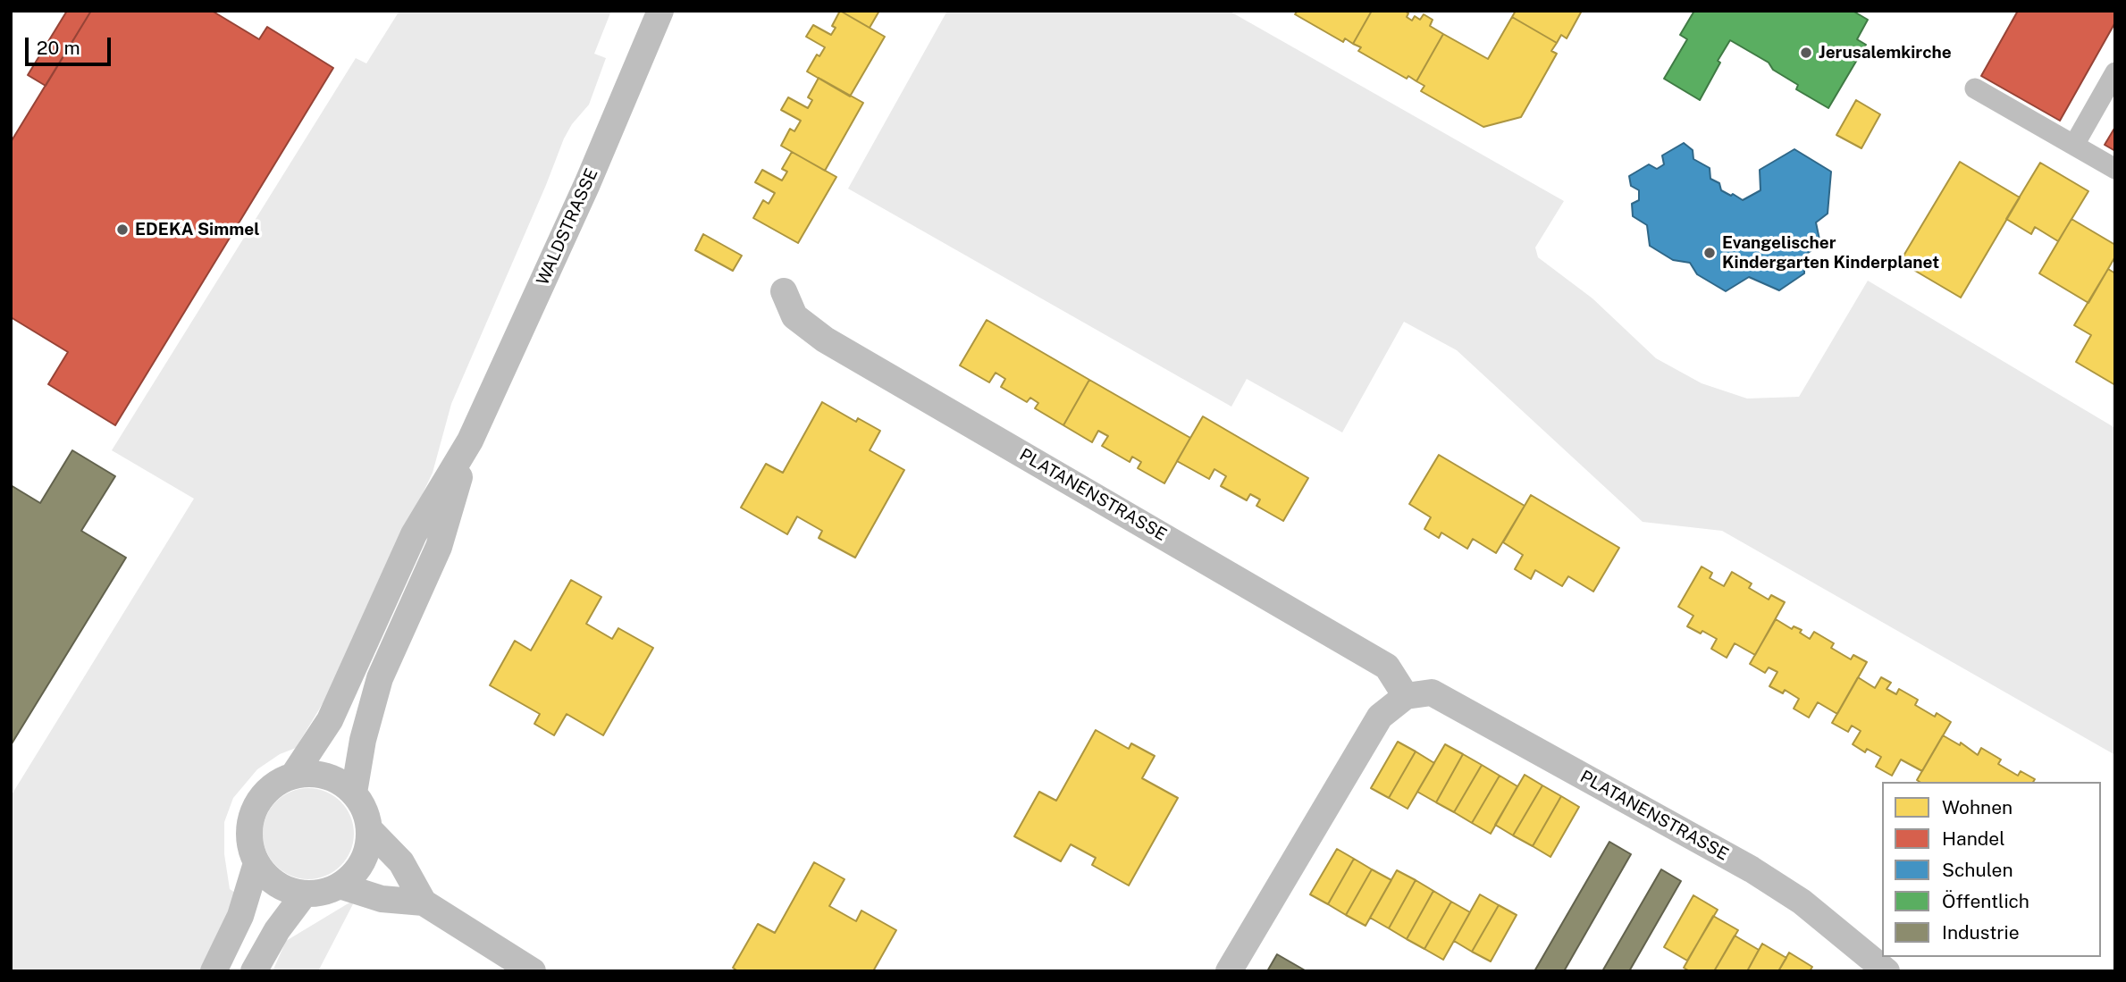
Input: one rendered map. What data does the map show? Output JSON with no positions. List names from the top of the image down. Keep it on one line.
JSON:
{"streets":{"street":["WALDSTRASSE","PLATANENSTRASSE"]},"places":["Jerusalemkirche","EDEKA Simmel","Evangelischer Kindergarten Kinderplanet"],"legend":["Wohnen","Handel","Schulen","Öffentlich","Industrie"],"scale_bar":"20 m"}
